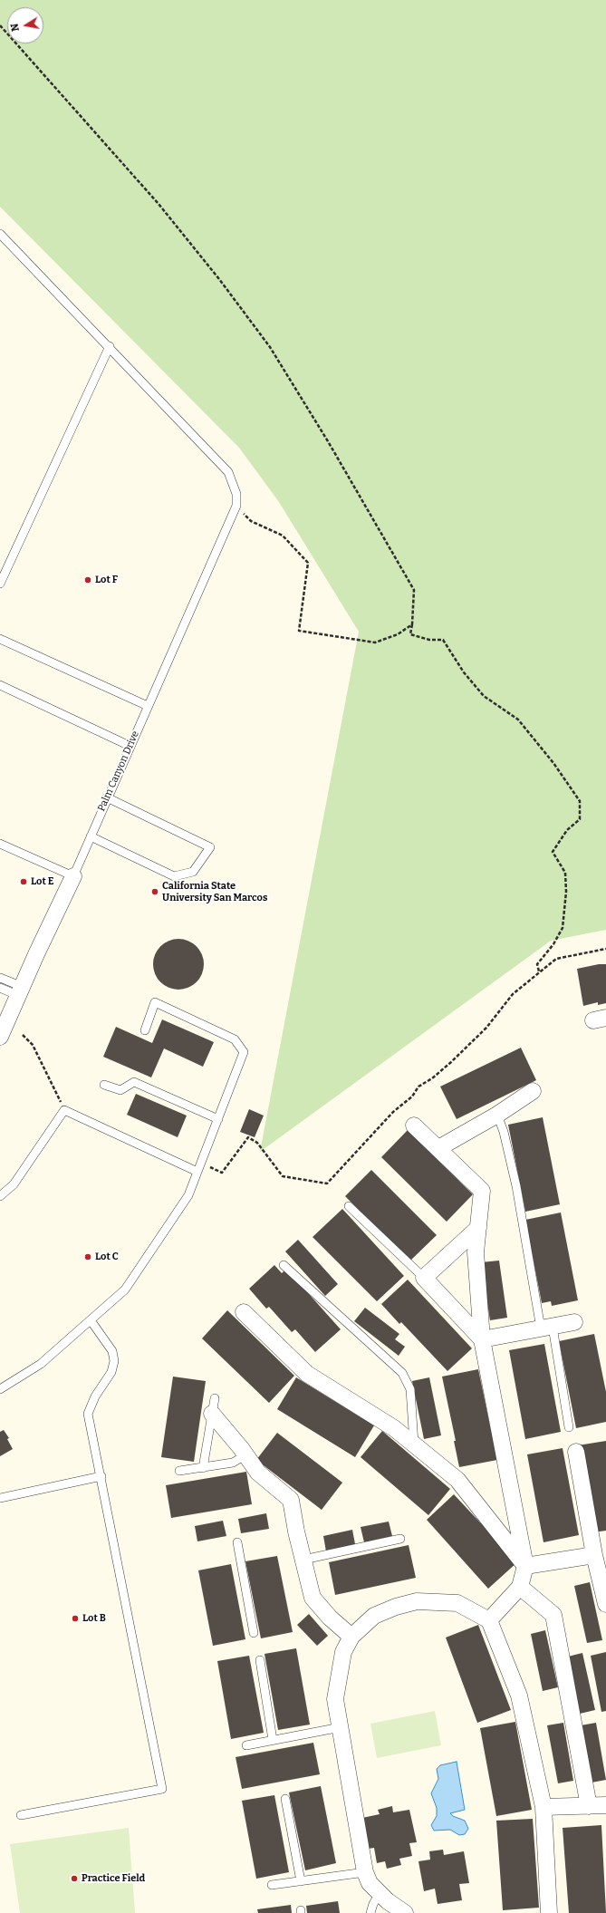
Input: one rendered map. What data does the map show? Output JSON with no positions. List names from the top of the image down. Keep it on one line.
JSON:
{"streets":{"street":["Palm Canyon Drive"]},"places":["Lot F","Lot E","California State University San Marcos","Lot C","Lot B","Practice Field"],"north":"left"}
